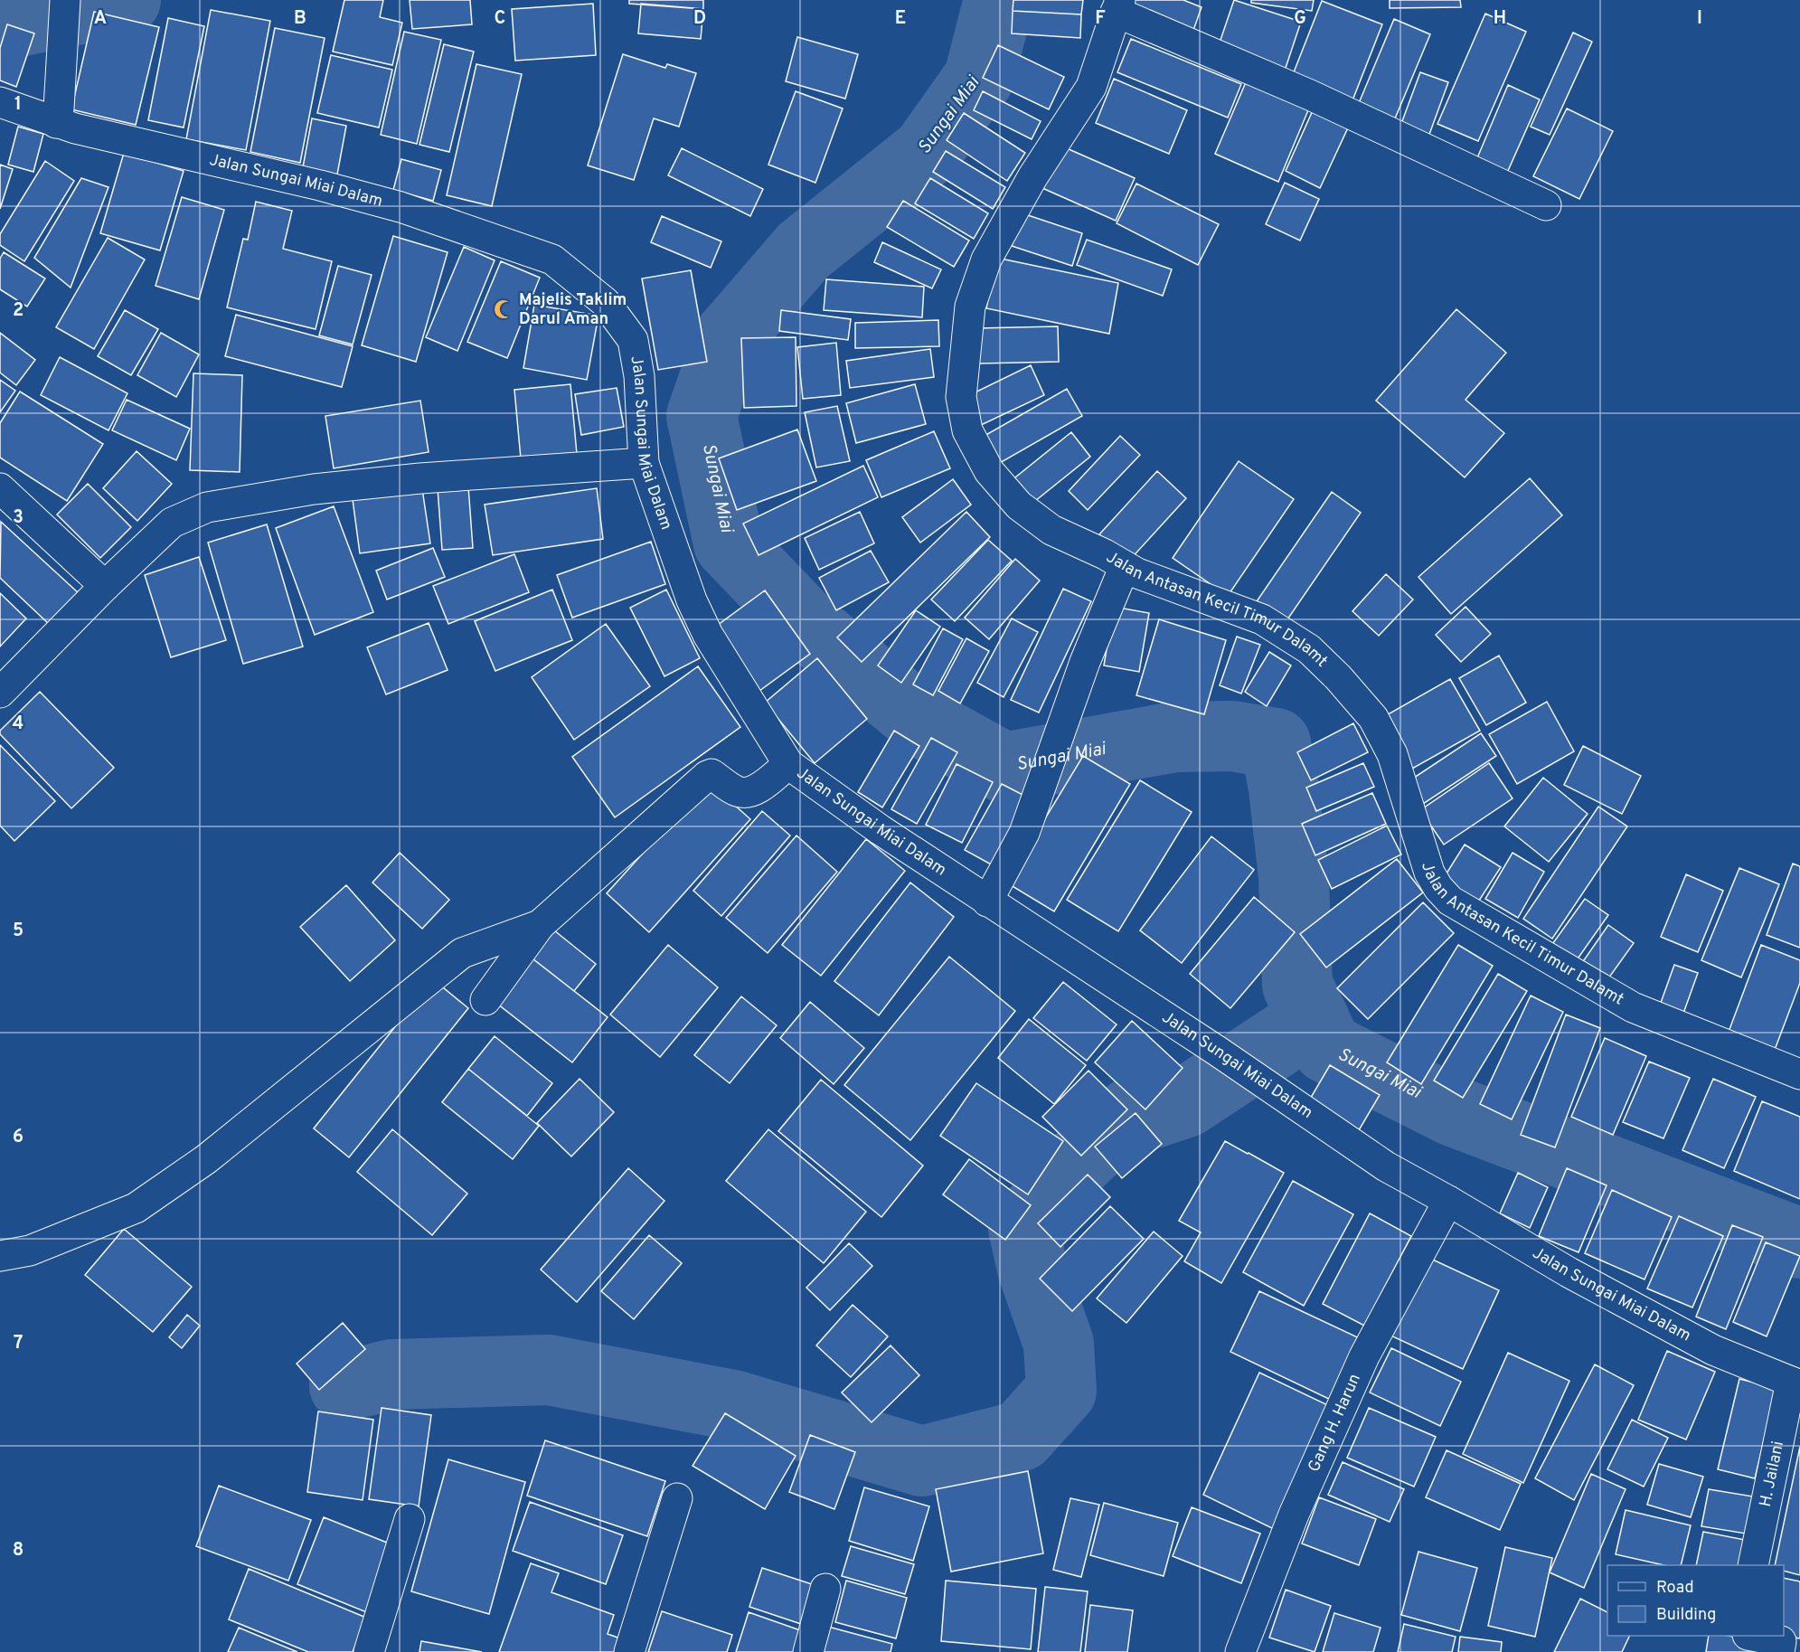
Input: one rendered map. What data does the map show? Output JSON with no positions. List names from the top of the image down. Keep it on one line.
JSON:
{"streets":{"street":["Jalan Sungai Miai Dalam","Jalan Antasan Kecil Timur Dalamt","Gang H. Harun","H. Jailani"]},"crossings":[["Jalan Sungai Miai Dalam","Gang H. Harun"],["Jalan Sungai Miai Dalam","H. Jailani"]],"water":["Sungai Miai"],"places":{"mosque":["Majelis Taklim Darul Aman"]},"legend":["Road","Building"],"grid":{"columns":["A","B","C","D","E","F","G","H","I"],"rows":["1","2","3","4","5","6","7","8"]}}
